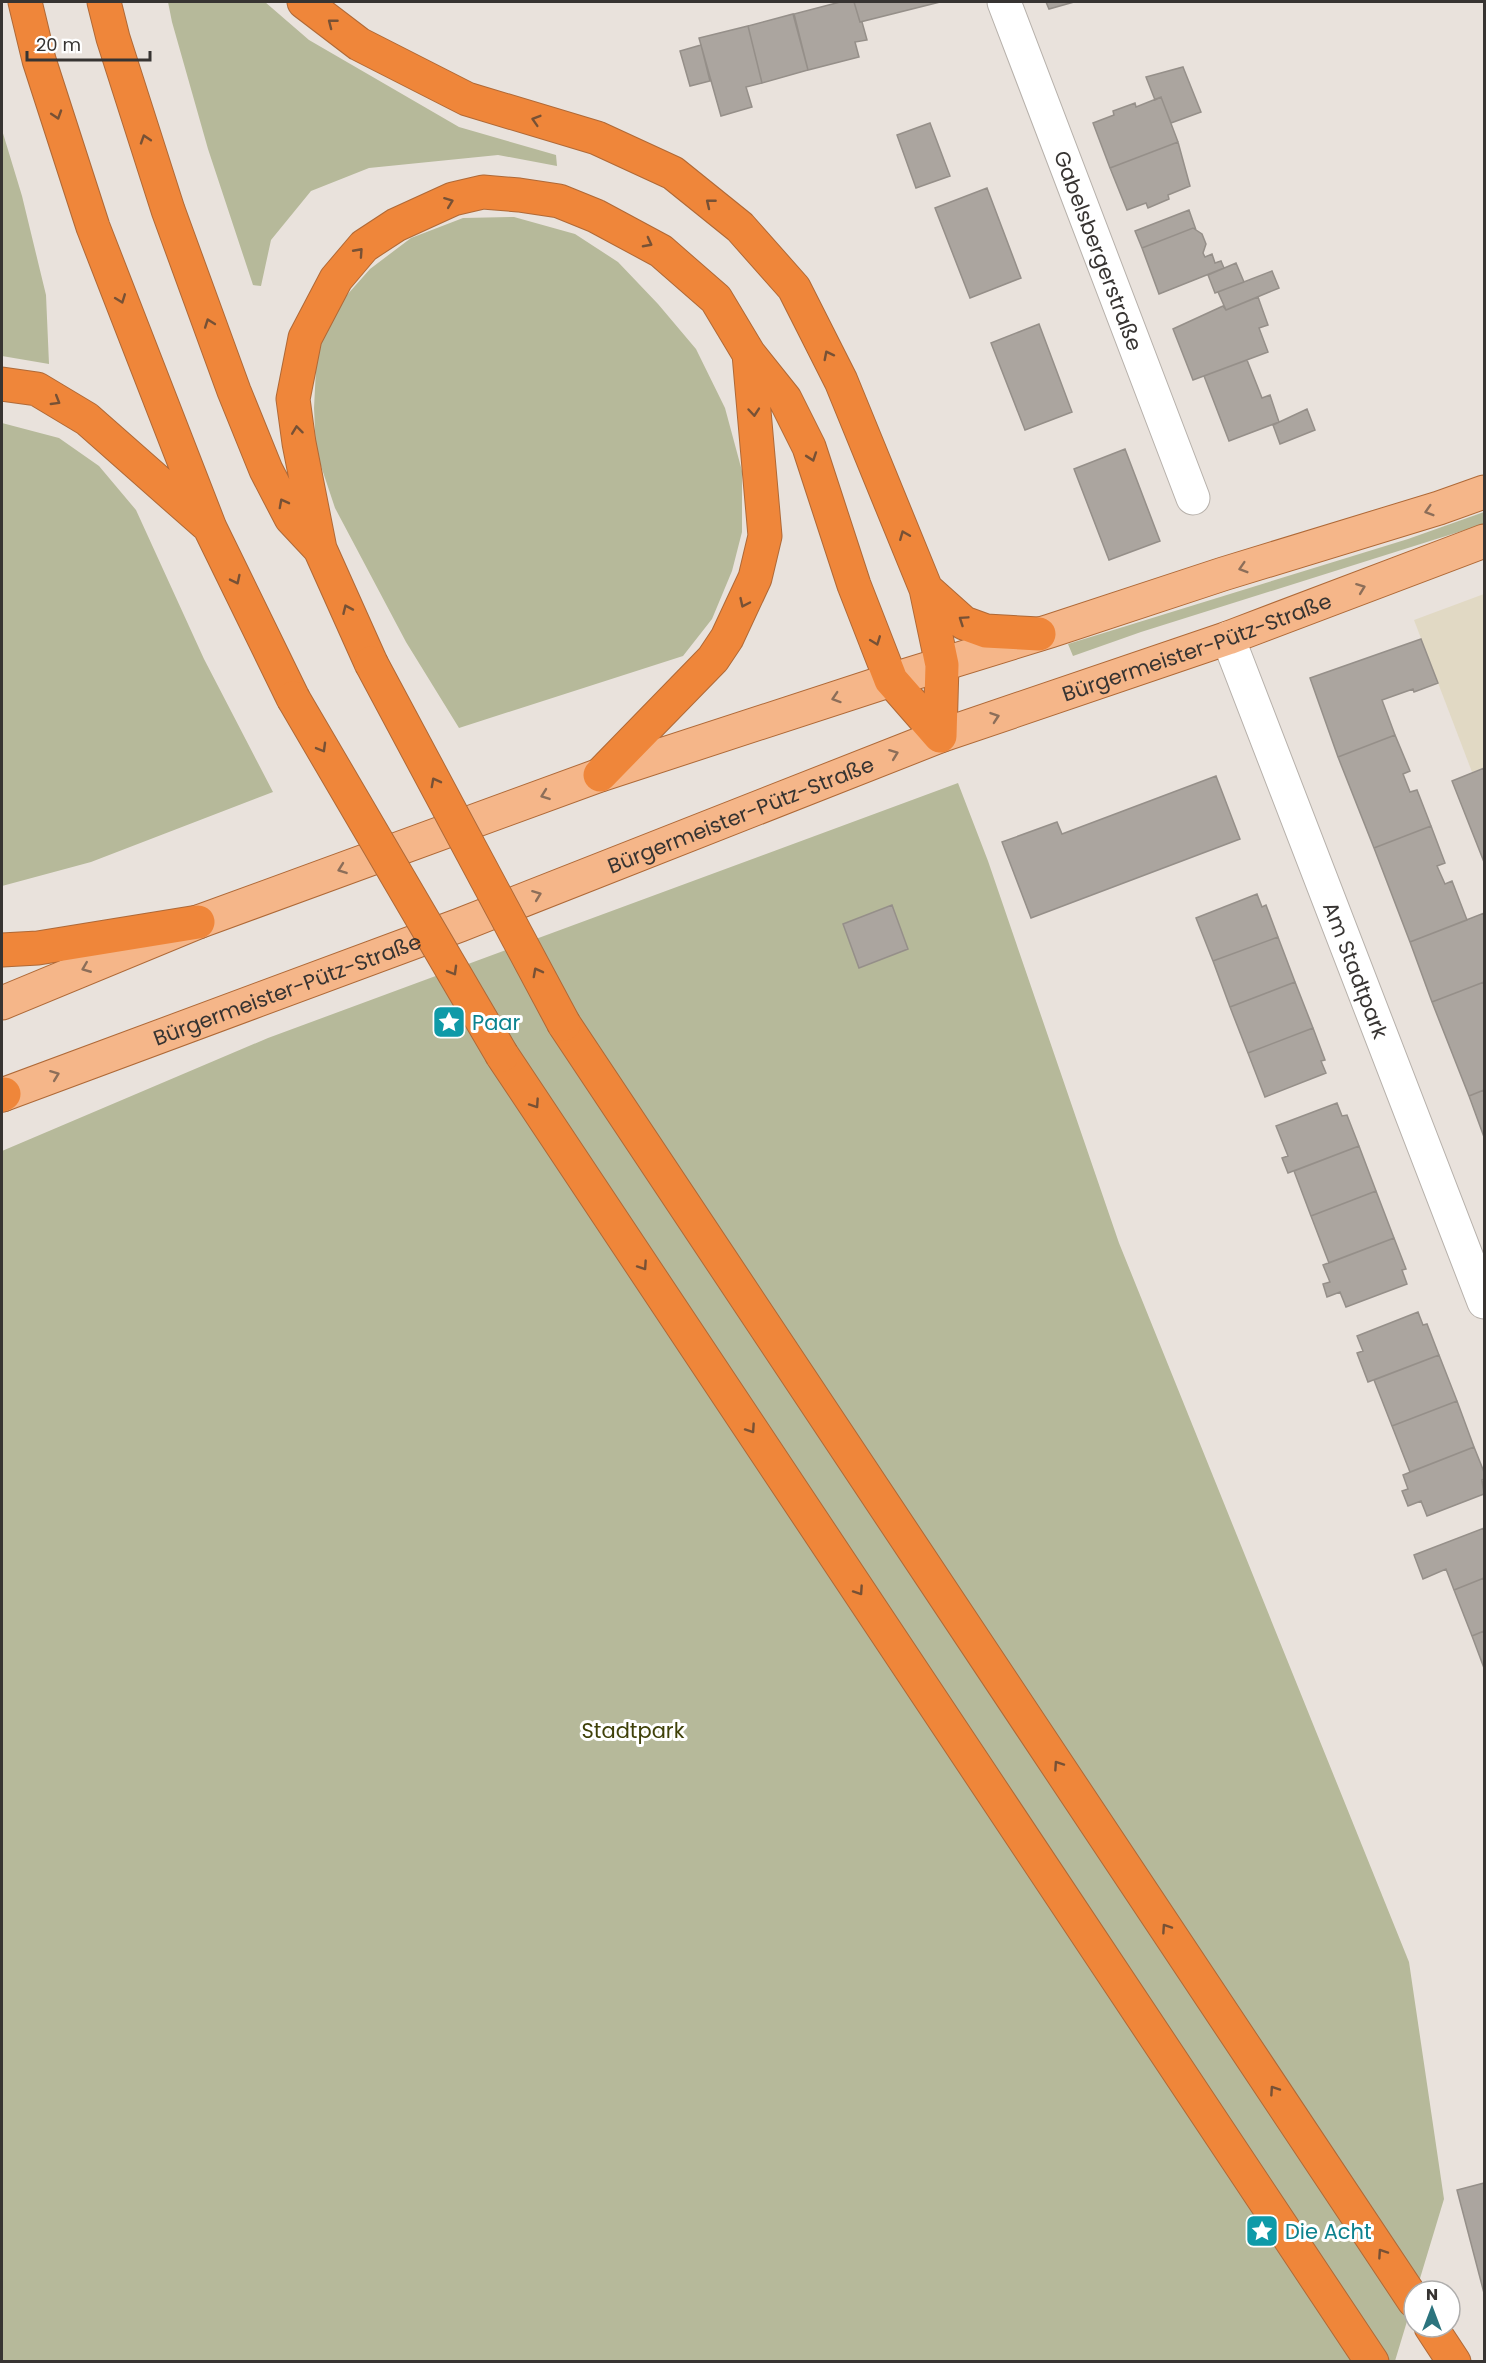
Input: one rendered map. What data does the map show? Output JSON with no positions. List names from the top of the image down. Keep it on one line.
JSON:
{"streets":{"main road":["Bürgermeister-Pütz-Straße"],"street":["Gabelsbergerstraße","Am Stadtpark"]},"crossings":[["Bürgermeister-Pütz-Straße","Am Stadtpark"]],"parks":["Stadtpark"],"places":{"place":["Paar","Die Acht"]},"scale_bar":"20 m","north":"top"}
